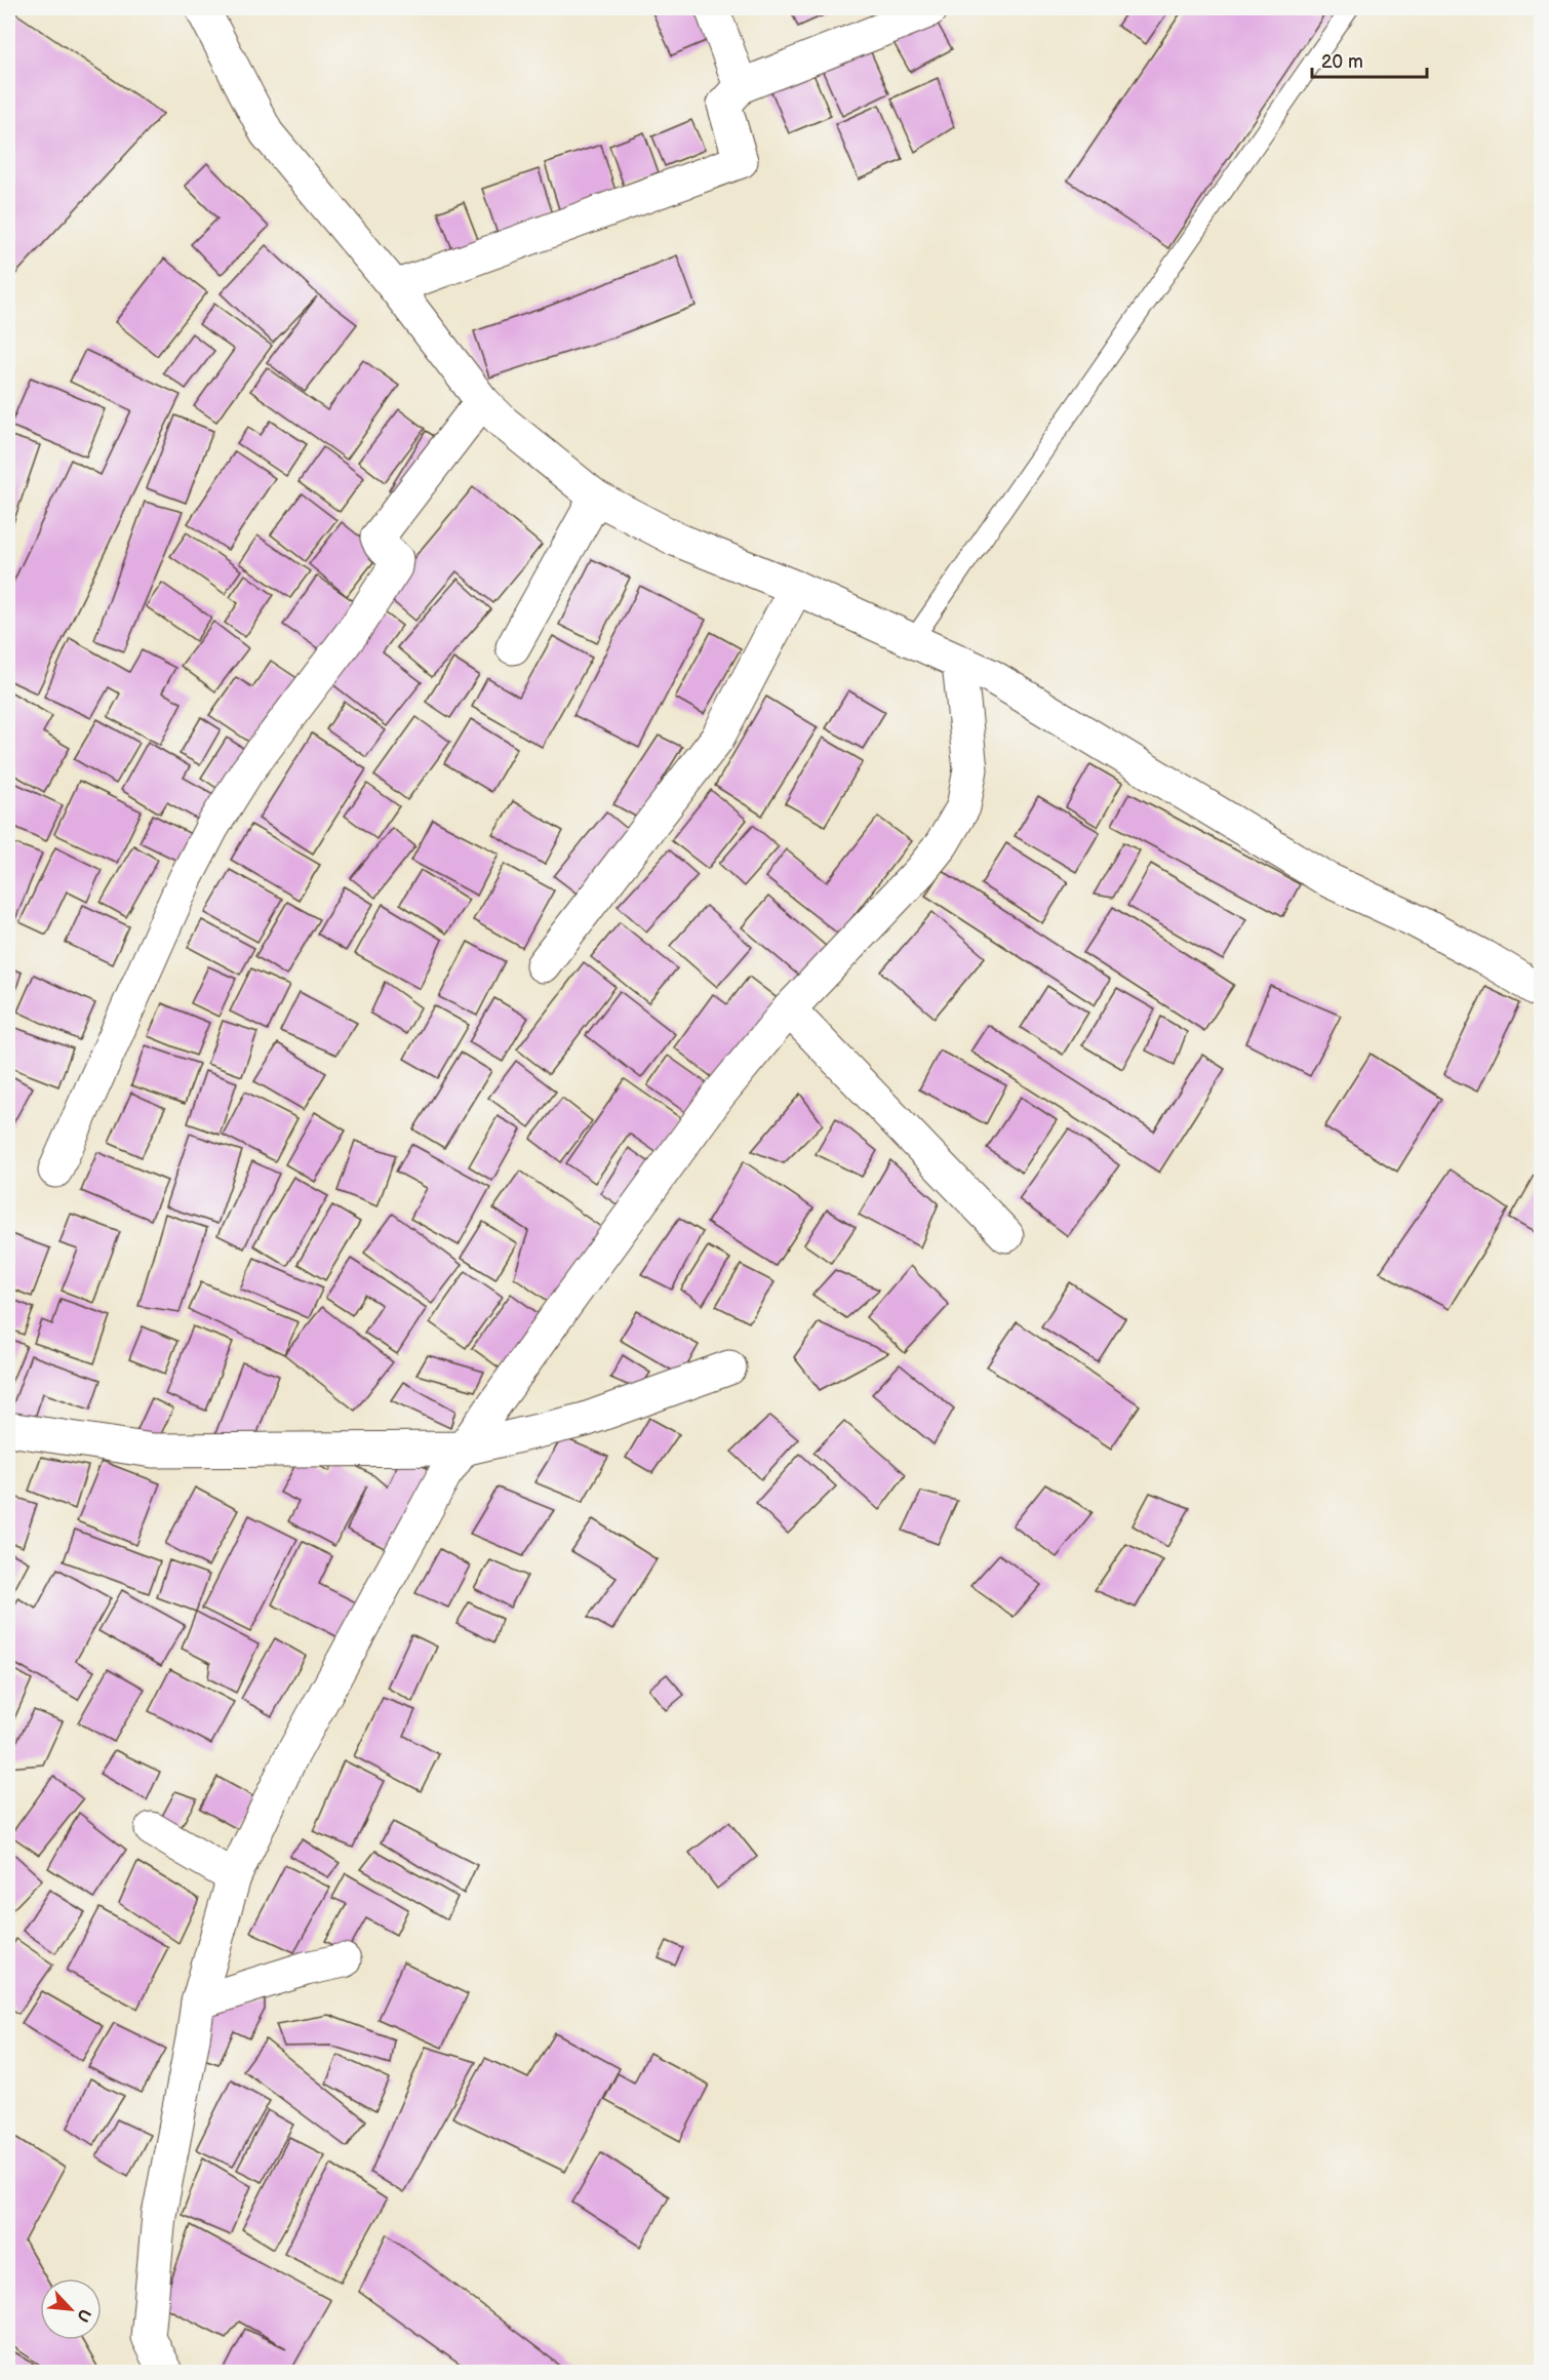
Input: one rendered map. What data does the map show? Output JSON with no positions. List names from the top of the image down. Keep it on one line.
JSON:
{"scale_bar":"20 m","north":"bottom right"}
